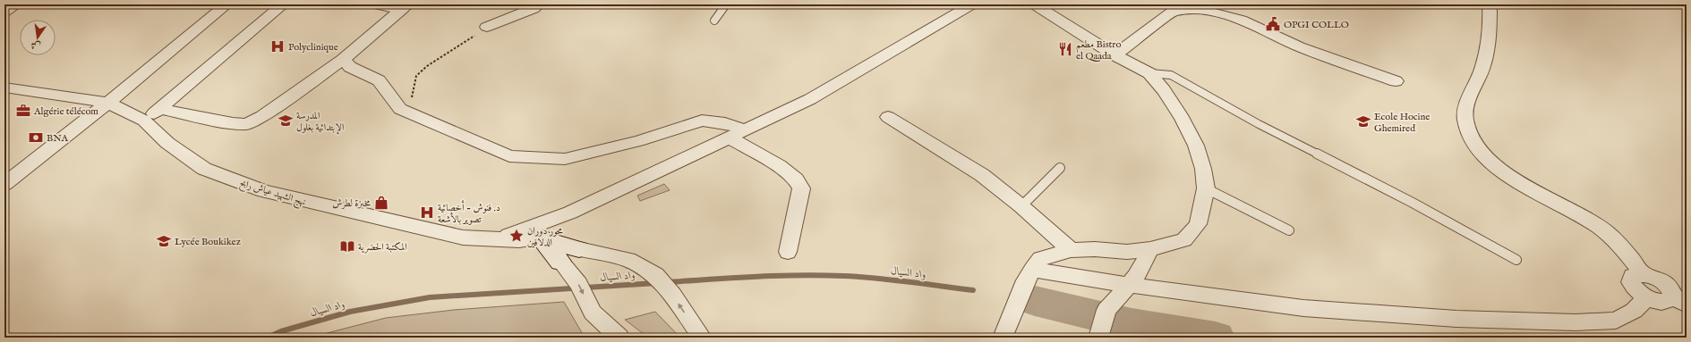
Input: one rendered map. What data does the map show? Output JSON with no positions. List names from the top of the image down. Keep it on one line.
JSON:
{"streets":{"street":["نهج الشهيد عياش رابح"]},"water":["واد السيال"],"places":{"public building":["OPGI COLLO"],"hospital":["Polyclinique","د. فنوش - أخصائية تصوير بالأشعة"],"restaurant":["مطعم Bistro el Qaada"],"office":["Algérie télécom"],"school or university":["المدرسة الإبتدائية بغلول","Ecole Hocine Ghemired","Lycée Boukikez"],"bank":["BNA"],"shop":["مخبزة لطرش"],"place":["محور دوران الدلافين"],"library":["المكتبة الحضرية"]},"north":"bottom"}
